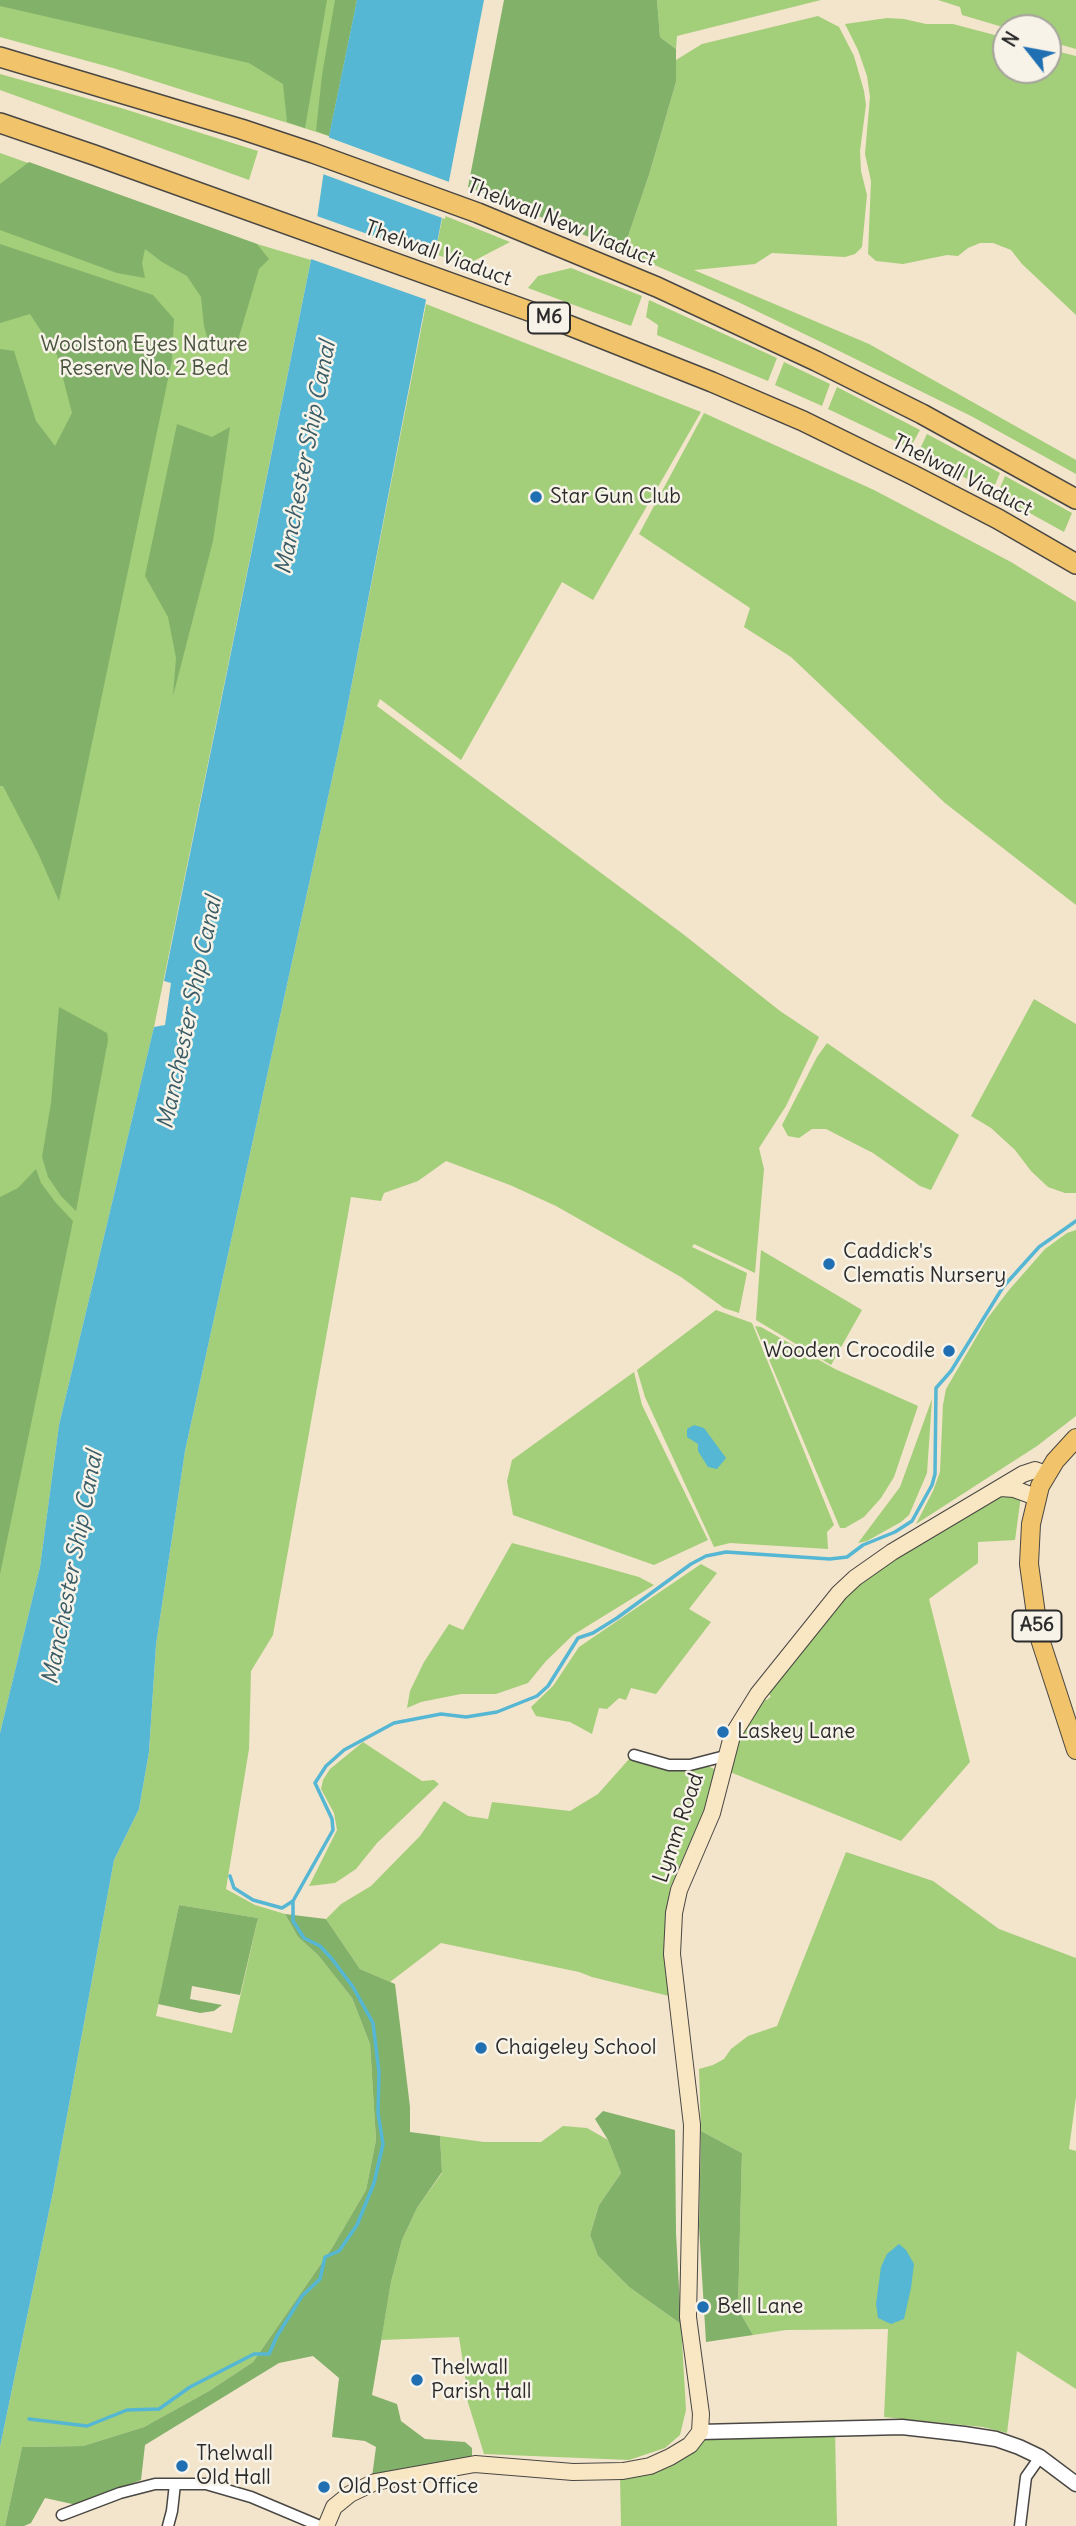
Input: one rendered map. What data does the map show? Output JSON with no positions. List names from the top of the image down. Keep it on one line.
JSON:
{"streets":{"highway":["Thelwall New Viaduct","Thelwall Viaduct","M6"],"main road":["A56","Lymm Road"]},"crossings":[["A56","Lymm Road"]],"water":["Manchester Ship Canal"],"parks":["Woolston Eyes Nature Reserve No. 2 Bed"],"places":["Star Gun Club","Caddick's Clematis Nursery","Wooden Crocodile","Laskey Lane","Chaigeley School","Bell Lane","Thelwall Parish Hall","Thelwall Old Hall","Old Post Office"],"north":"top left"}
